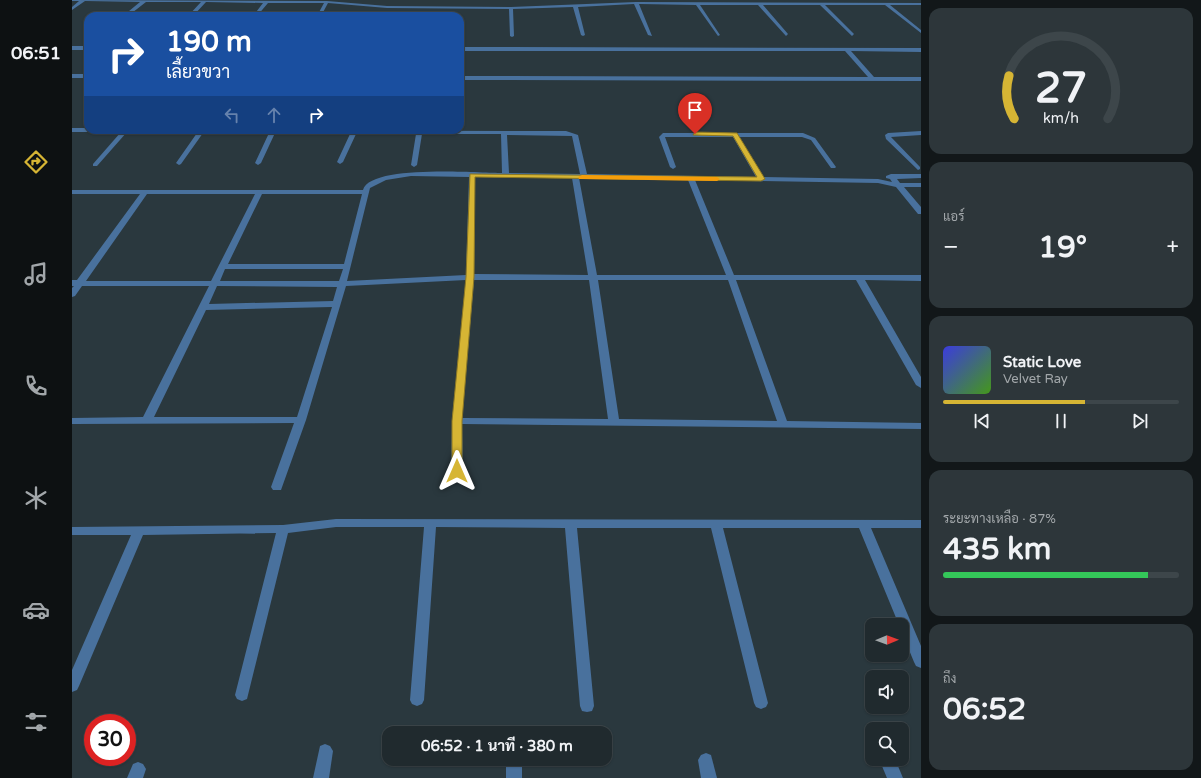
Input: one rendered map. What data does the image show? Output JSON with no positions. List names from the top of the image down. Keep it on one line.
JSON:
{"north":"right","page":{"tabs":"06:51","turn":["190 m","เลี้ยวขวา"],"tile":["แอร์",["ระยะทางเหลือ · 87%","435 km"],["ถึง","06:52"]],"heat":["−","19°","+"],"song":["Static Love","Velvet Ray"],"limit":"30","trip":"06:52 · 1 นาที · 380 m","gauge":["27","km/h"]}}
